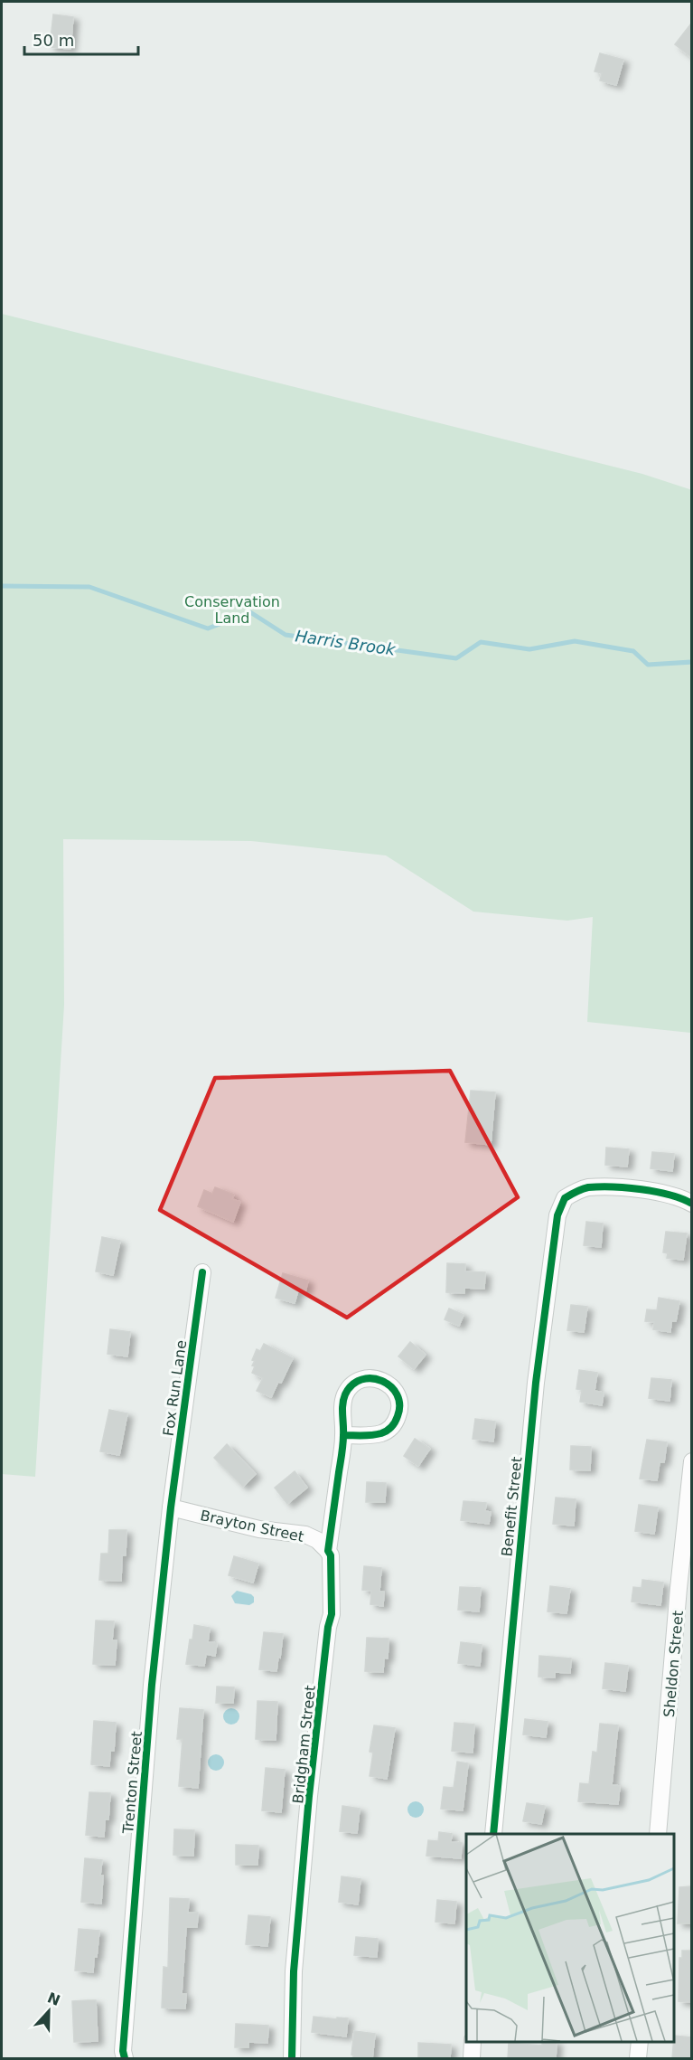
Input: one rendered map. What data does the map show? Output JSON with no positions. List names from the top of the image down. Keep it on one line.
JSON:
{"streets":{"street":["Fox Run Lane","Benefit Street","Brayton Street","Sheldon Street","Bridgham Street","Trenton Street"]},"crossings":[["Fox Run Lane","Brayton Street"],["Fox Run Lane","Trenton Street"],["Brayton Street","Bridgham Street"],["Brayton Street","Trenton Street"]],"water":["Harris Brook"],"parks":["Conservation Land"],"scale_bar":"50 m","north":"top"}
